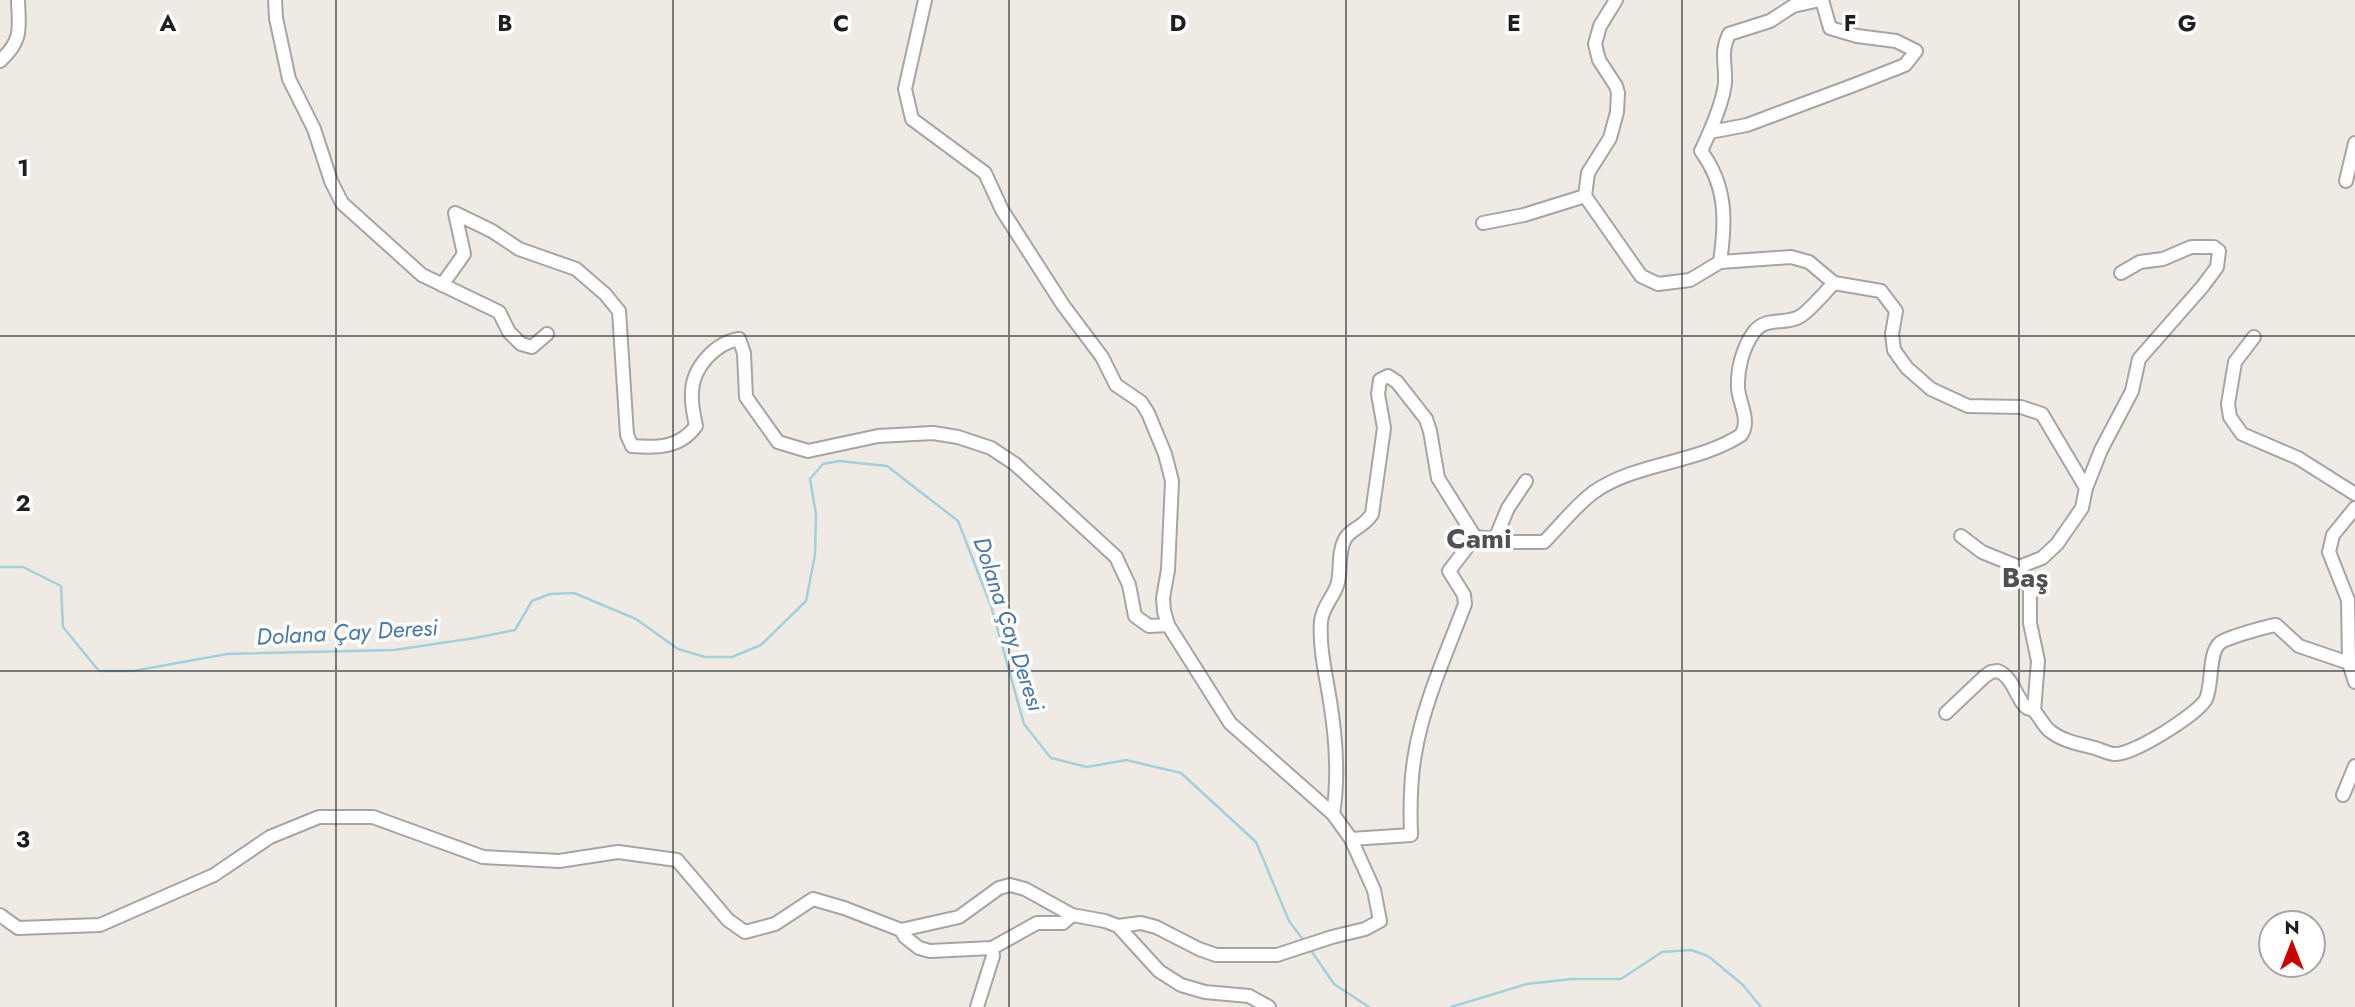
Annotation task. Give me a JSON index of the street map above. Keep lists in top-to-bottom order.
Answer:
{
  "districts": ["Cami", "Baş"],
  "water": ["Dolana Çay Deresi"],
  "north": "top",
  "grid": {
    "columns": [
      "A",
      "B",
      "C",
      "D",
      "E",
      "F",
      "G"
    ],
    "rows": ["1", "2", "3"]
  }
}
